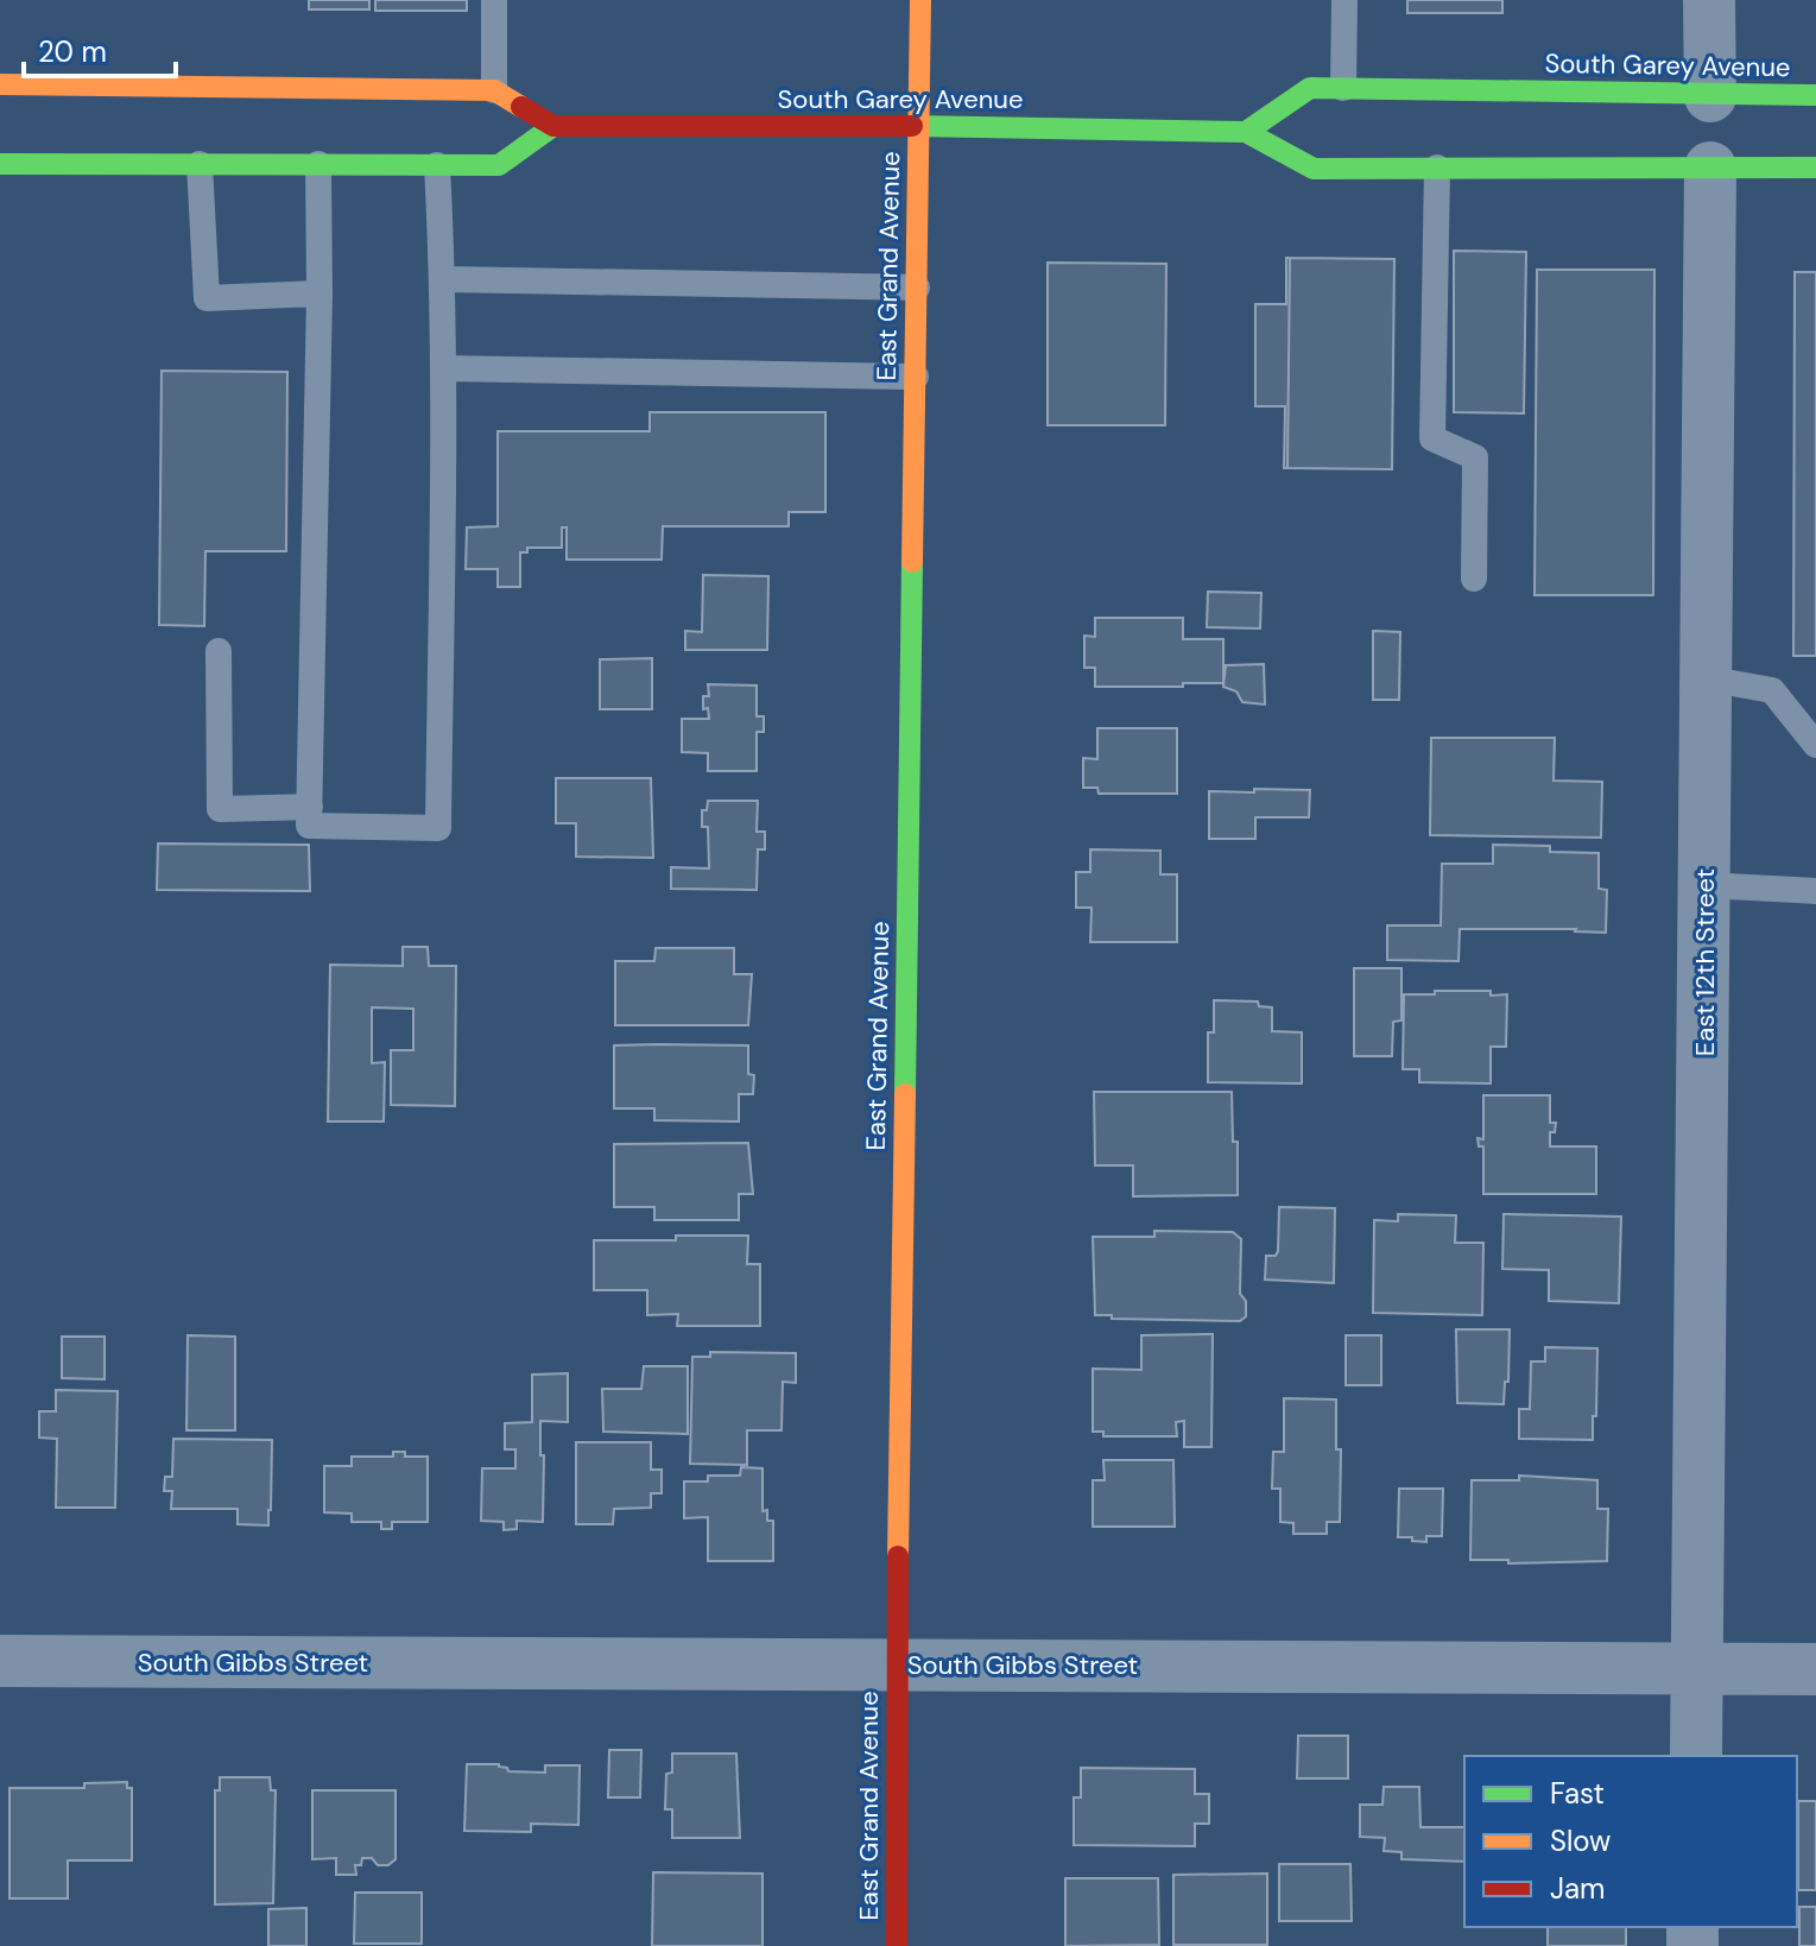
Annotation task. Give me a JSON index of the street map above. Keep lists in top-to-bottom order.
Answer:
{
  "streets": {
    "main road": ["South Garey Avenue", "East Grand Avenue"],
    "street": ["East 12th Street", "South Gibbs Street"]
  },
  "crossings": [
    ["South Garey Avenue", "East Grand Avenue"],
    ["South Garey Avenue", "East 12th Street"],
    ["East Grand Avenue", "South Gibbs Street"],
    ["East 12th Street", "South Gibbs Street"]
  ],
  "legend": ["Fast", "Slow", "Jam"],
  "scale_bar": "20 m"
}
